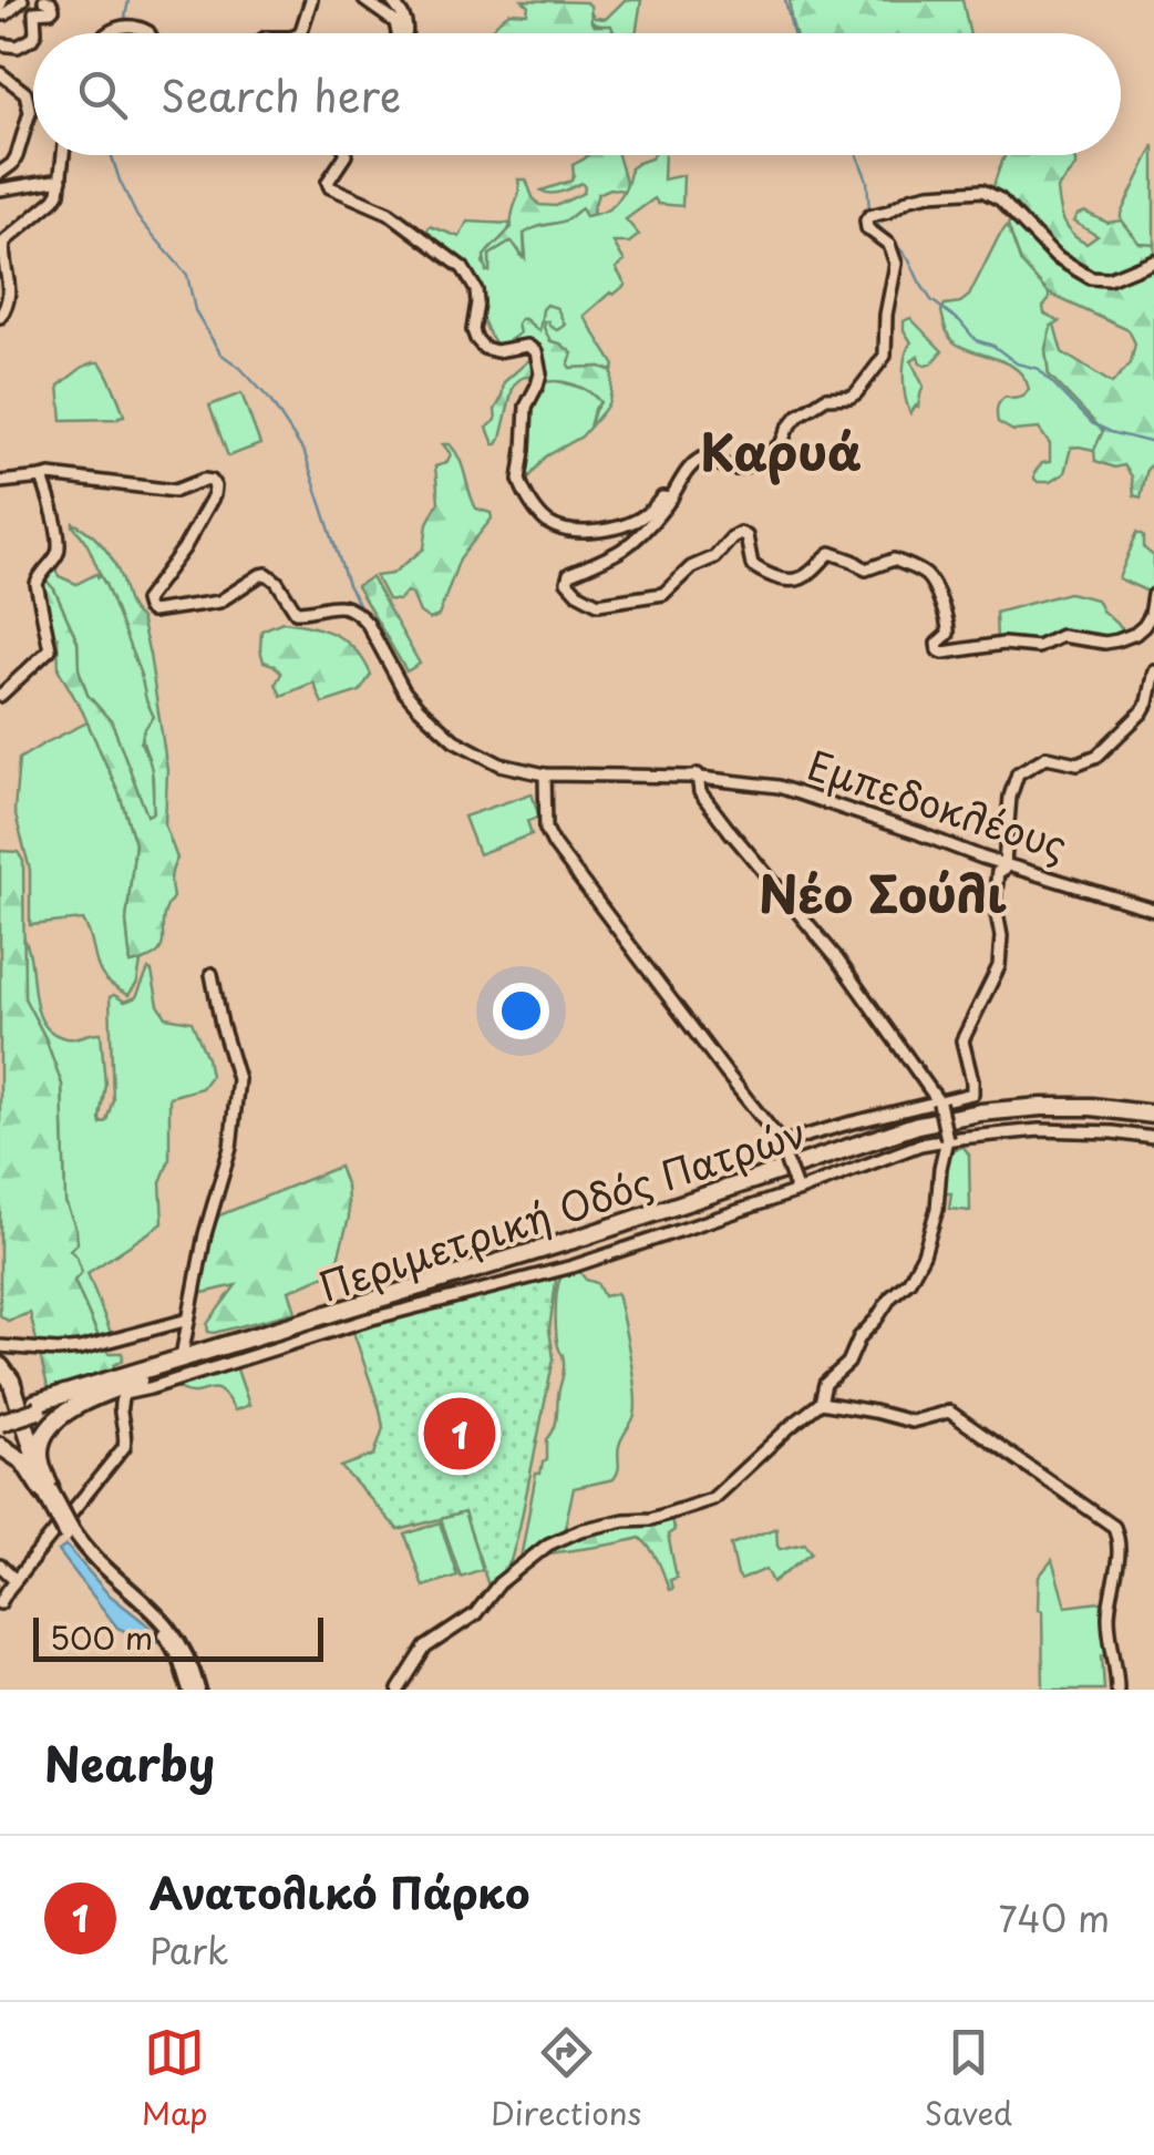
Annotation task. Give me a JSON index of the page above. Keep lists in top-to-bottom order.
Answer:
{
  "streets": {
    "highway": ["Περιμετρική Οδός Πατρών"],
    "street": ["Εμπεδοκλέους"]
  },
  "districts": ["Καρυά", "Νέο Σούλι"],
  "scale_bar": "500 m",
  "page": {
    "search": "Search here",
    "pins": "1",
    "scale": "500 m",
    "heading": "Nearby",
    "list": [
      {
        "mark": "1",
        "name": "Ανατολικό Πάρκο",
        "note": "Park",
        "value": "740 m"
      }
    ],
    "nav": ["Map", "Directions", "Saved"]
  }
}
